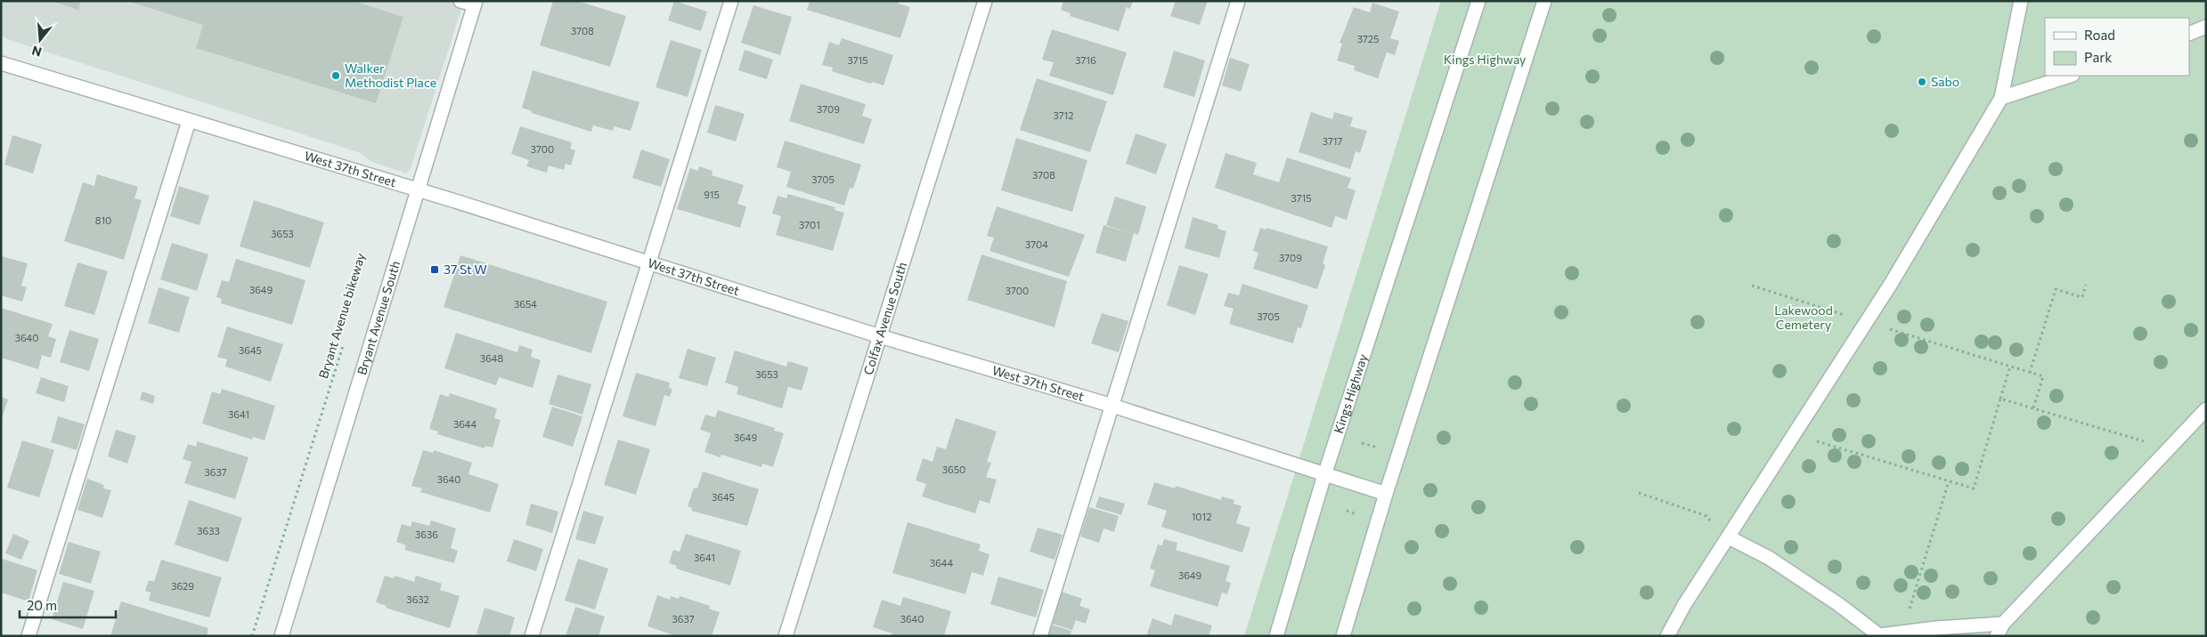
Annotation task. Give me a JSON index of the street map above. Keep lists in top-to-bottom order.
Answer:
{
  "streets": {
    "street": [
      "West 37th Street",
      "Bryant Avenue South",
      "Colfax Avenue South",
      "Kings Highway"
    ],
    "path": ["Bryant Avenue bikeway"]
  },
  "crossings": [
    ["West 37th Street", "Bryant Avenue South"],
    ["West 37th Street", "Colfax Avenue South"],
    ["West 37th Street", "Kings Highway"]
  ],
  "parks": ["Kings Highway", "Lakewood Cemetery"],
  "places": {
    "other": ["Walker Methodist Place", "Sabo"],
    "transit": ["37 St W"]
  },
  "house_numbers": [
    "3708",
    "3725",
    "3715",
    "3716",
    "3709",
    "3712",
    "3717",
    "3700",
    "3708",
    "3705",
    "915",
    "3715",
    "810",
    "3701",
    "3653",
    "3704",
    "3709",
    "3649",
    "3700",
    "3654",
    "3705",
    "3640",
    "3645",
    "3648",
    "3653",
    "3641",
    "3644",
    "3649",
    "3650",
    "3637",
    "3640",
    "3645",
    "1012",
    "3633",
    "3636",
    "3641",
    "3644",
    "3649",
    "3629",
    "3632",
    "3637",
    "3640"
  ],
  "legend": ["Road", "Park"],
  "scale_bar": "20 m",
  "north": "bottom"
}
